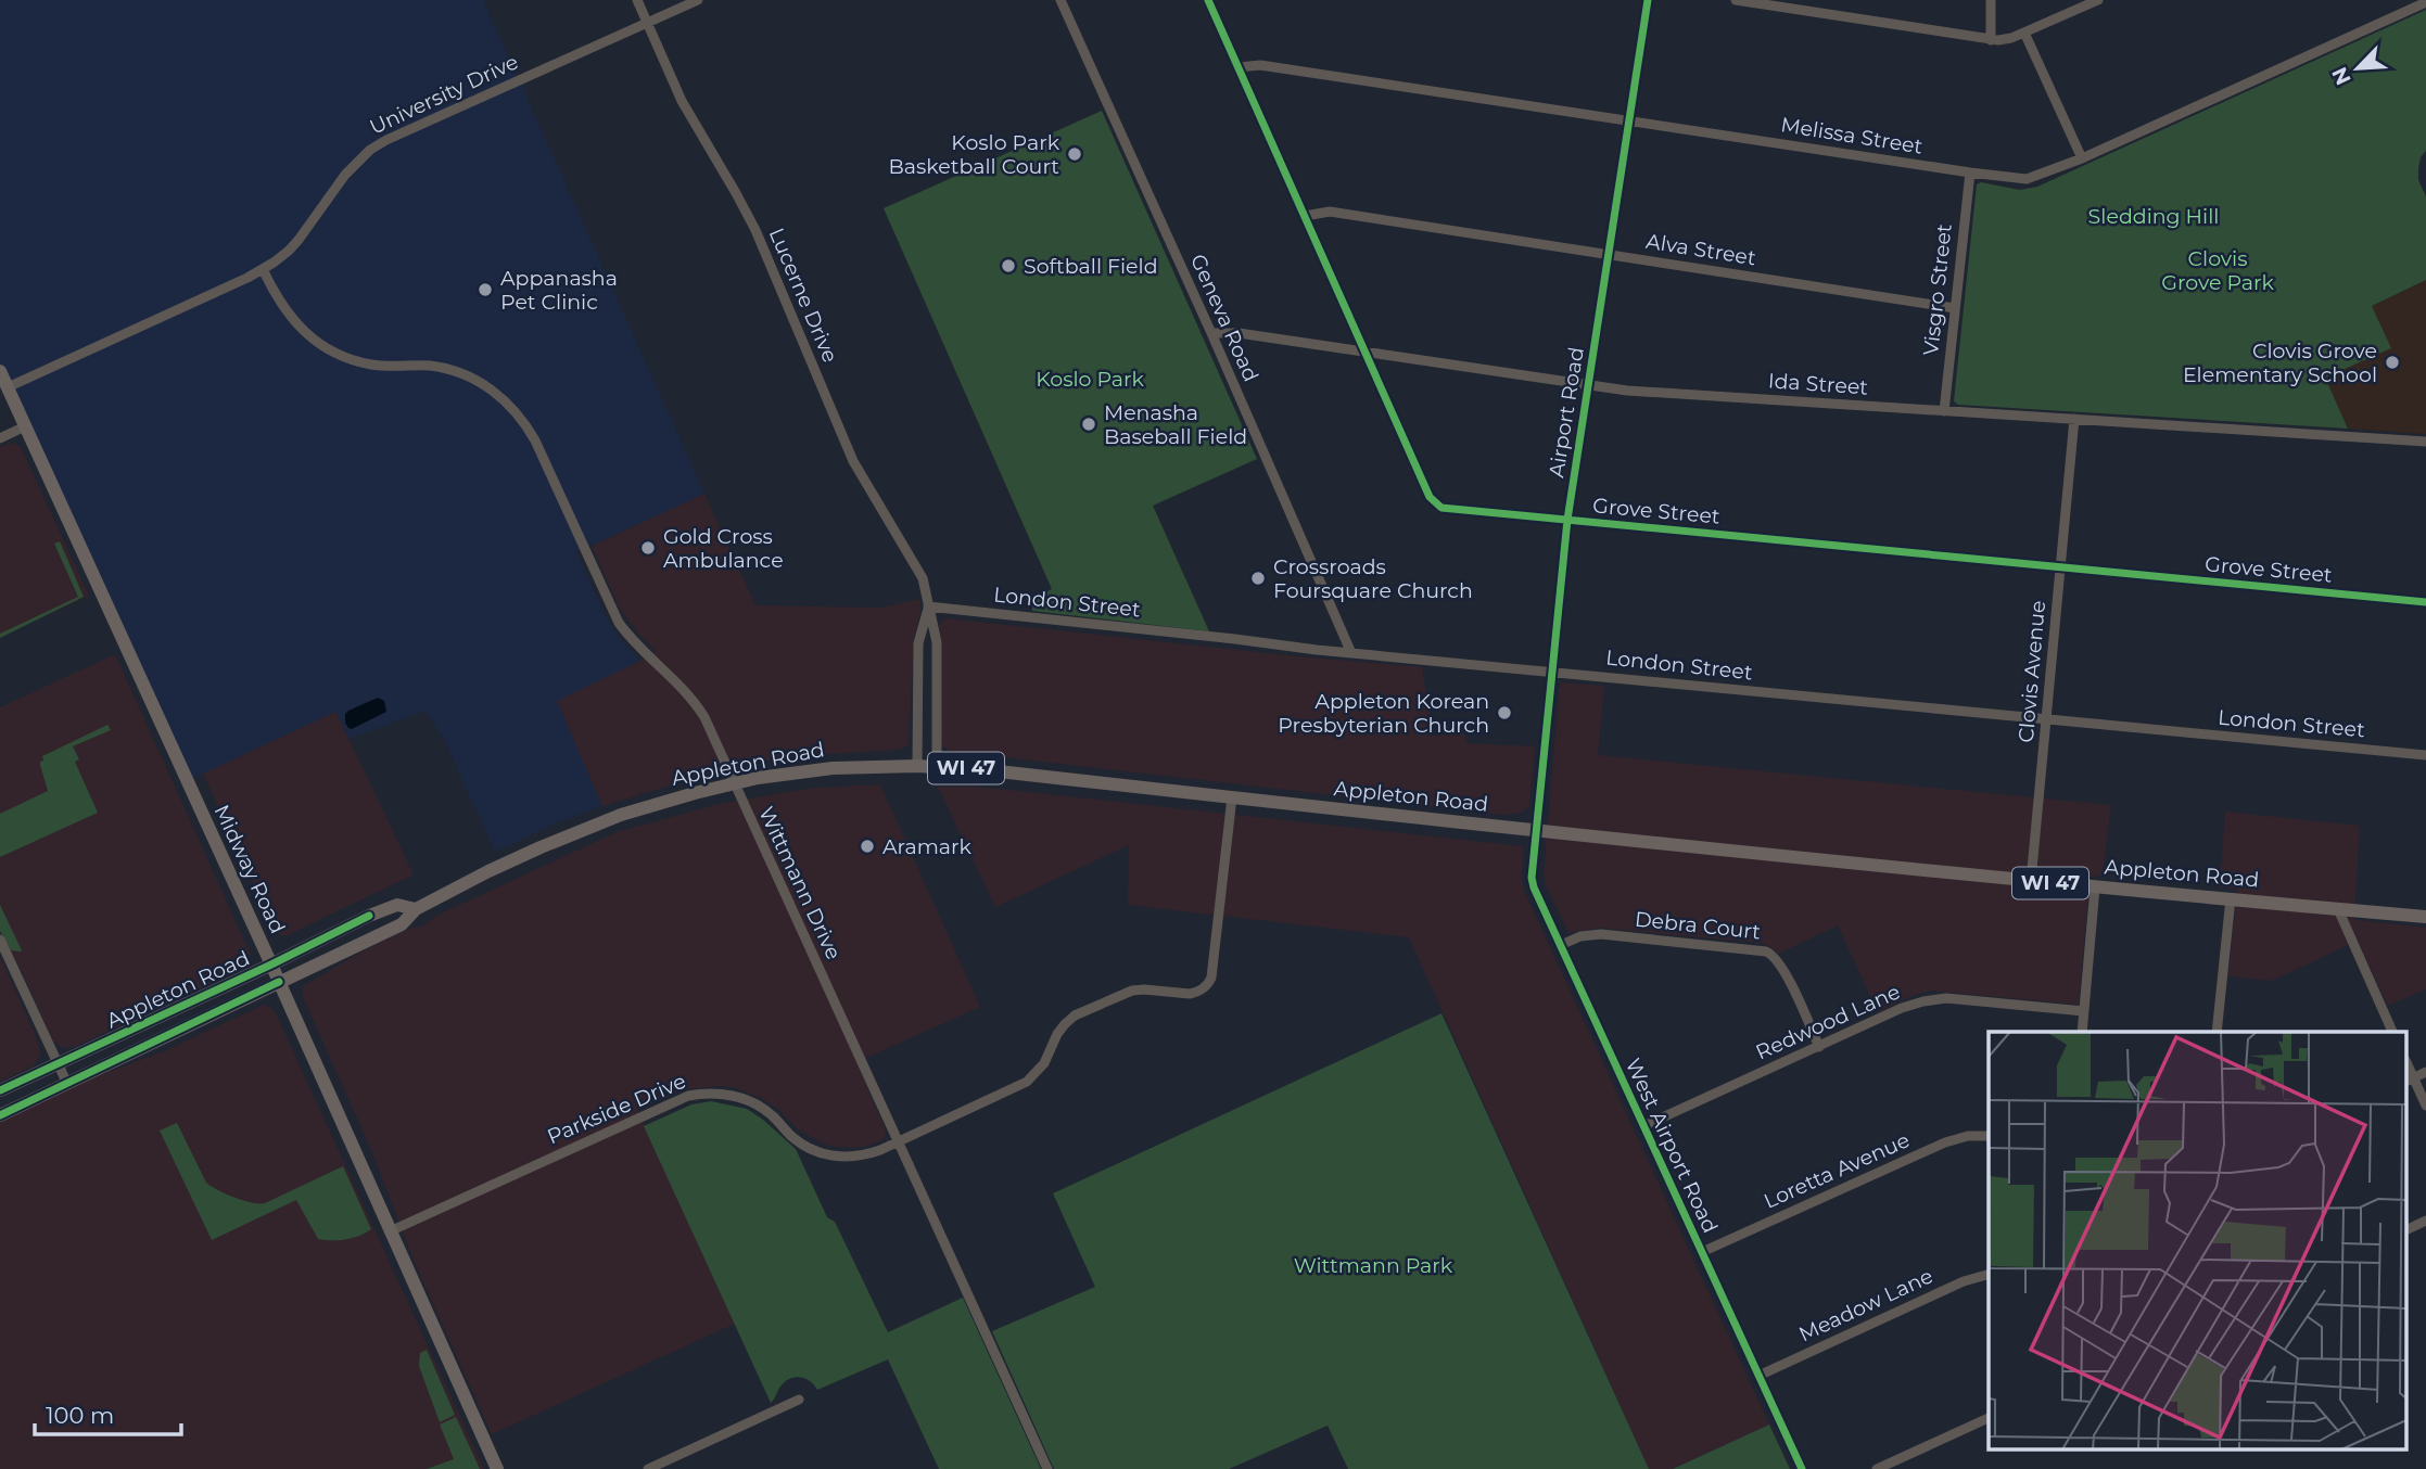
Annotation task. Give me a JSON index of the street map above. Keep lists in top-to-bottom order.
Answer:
{
  "streets": {
    "main road": ["Appleton Road", "WI 47", "Midway Road"],
    "street": [
      "University Drive",
      "Melissa Street",
      "Alva Street",
      "Visgro Street",
      "Lucerne Drive",
      "Geneva Road",
      "Ida Street",
      "Airport Road",
      "Grove Street",
      "London Street",
      "Clovis Avenue",
      "Wittmann Drive",
      "Debra Court",
      "Redwood Lane",
      "Parkside Drive",
      "West Airport Road",
      "Loretta Avenue",
      "Meadow Lane"
    ]
  },
  "crossings": [
    ["University Drive", "Lucerne Drive"],
    ["University Drive", "Midway Road"],
    ["University Drive", "Wittmann Drive"],
    ["Melissa Street", "Visgro Street"],
    ["Melissa Street", "Airport Road"],
    ["Melissa Street", "Grove Street"],
    ["Alva Street", "Visgro Street"],
    ["Alva Street", "Airport Road"],
    ["Alva Street", "Grove Street"],
    ["Visgro Street", "Ida Street"],
    ["Lucerne Drive", "London Street"],
    ["Lucerne Drive", "Appleton Road"],
    ["Geneva Road", "Ida Street"],
    ["Geneva Road", "London Street"],
    ["Ida Street", "Airport Road"],
    ["Ida Street", "Grove Street"],
    ["Ida Street", "Clovis Avenue"],
    ["Airport Road", "Grove Street"],
    ["Airport Road", "London Street"],
    ["Airport Road", "Appleton Road"],
    ["Airport Road", "West Airport Road"],
    ["Grove Street", "Clovis Avenue"],
    ["London Street", "Clovis Avenue"],
    ["Clovis Avenue", "Appleton Road"],
    ["Appleton Road", "Midway Road"],
    ["Appleton Road", "Wittmann Drive"],
    ["Appleton Road", "Parkside Drive"],
    ["Appleton Road", "West Airport Road"],
    ["Midway Road", "Parkside Drive"],
    ["Wittmann Drive", "Parkside Drive"],
    ["Debra Court", "Redwood Lane"],
    ["Debra Court", "West Airport Road"],
    ["Redwood Lane", "West Airport Road"],
    ["West Airport Road", "Loretta Avenue"],
    ["West Airport Road", "Meadow Lane"]
  ],
  "parks": [
    "Sledding Hill",
    "Clovis Grove Park",
    "Koslo Park",
    "Wittmann Park"
  ],
  "places": [
    "Koslo Park Basketball Court",
    "Softball Field",
    "Appanasha Pet Clinic",
    "Clovis Grove Elementary School",
    "Menasha Baseball Field",
    "Gold Cross Ambulance",
    "Crossroads Foursquare Church",
    "Appleton Korean Presbyterian Church",
    "Aramark"
  ],
  "scale_bar": "100 m",
  "north": "bottom left"
}
